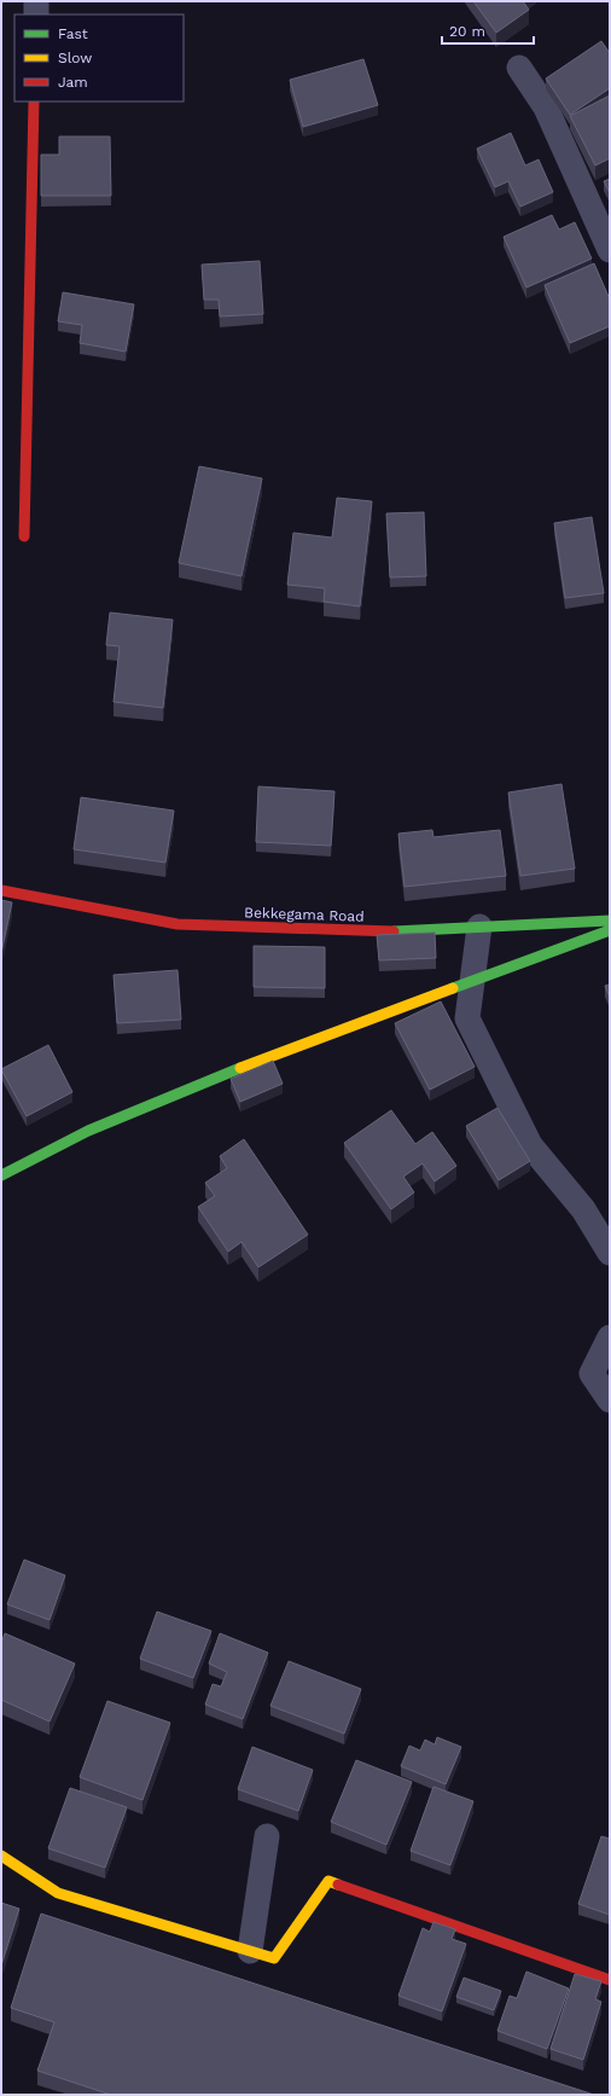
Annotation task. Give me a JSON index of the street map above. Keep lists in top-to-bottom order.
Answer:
{
  "streets": {
    "street": ["Bekkegama Road"]
  },
  "legend": ["Fast", "Slow", "Jam"],
  "scale_bar": "20 m"
}
